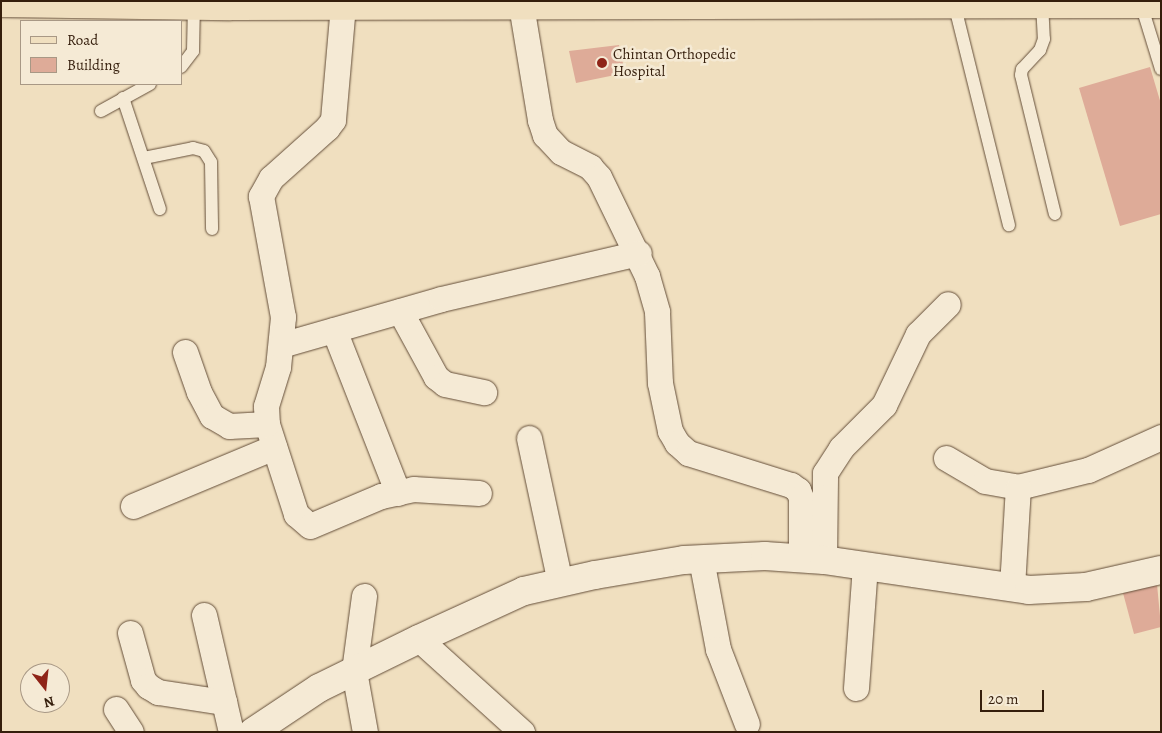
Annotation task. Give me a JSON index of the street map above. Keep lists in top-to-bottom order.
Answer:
{
  "places": ["Chintan Orthopedic Hospital"],
  "legend": ["Road", "Building"],
  "scale_bar": "20 m",
  "north": "bottom"
}
